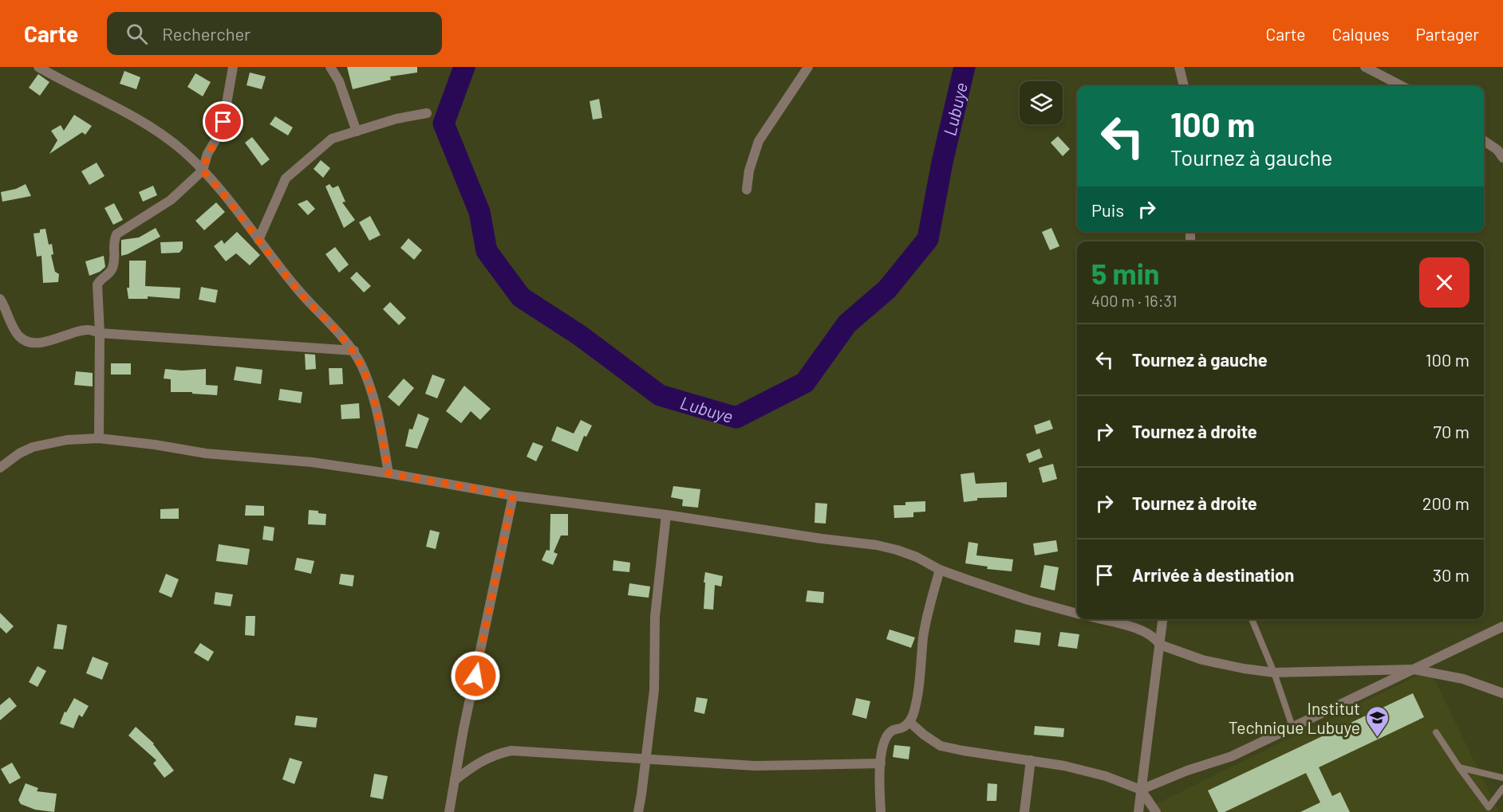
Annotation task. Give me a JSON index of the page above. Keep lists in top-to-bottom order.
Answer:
{
  "water": ["Lubuye"],
  "places": {
    "school or university": ["Institut Technique Lubuye"]
  },
  "page": {
    "header": "Carte",
    "search": "Rechercher",
    "nav": ["Carte", "Calques", "Partager"],
    "turn": ["100 m", "Tournez à gauche"],
    "then": "Puis",
    "heading": ["5 min", "400 m · 16:31"],
    "list": [
      {
        "name": "Tournez à gauche",
        "value": "100 m"
      },
      {
        "name": "Tournez à droite",
        "value": "70 m"
      },
      {
        "name": "Tournez à droite",
        "value": "200 m"
      },
      {
        "name": "Arrivée à destination",
        "value": "30 m"
      }
    ]
  }
}
